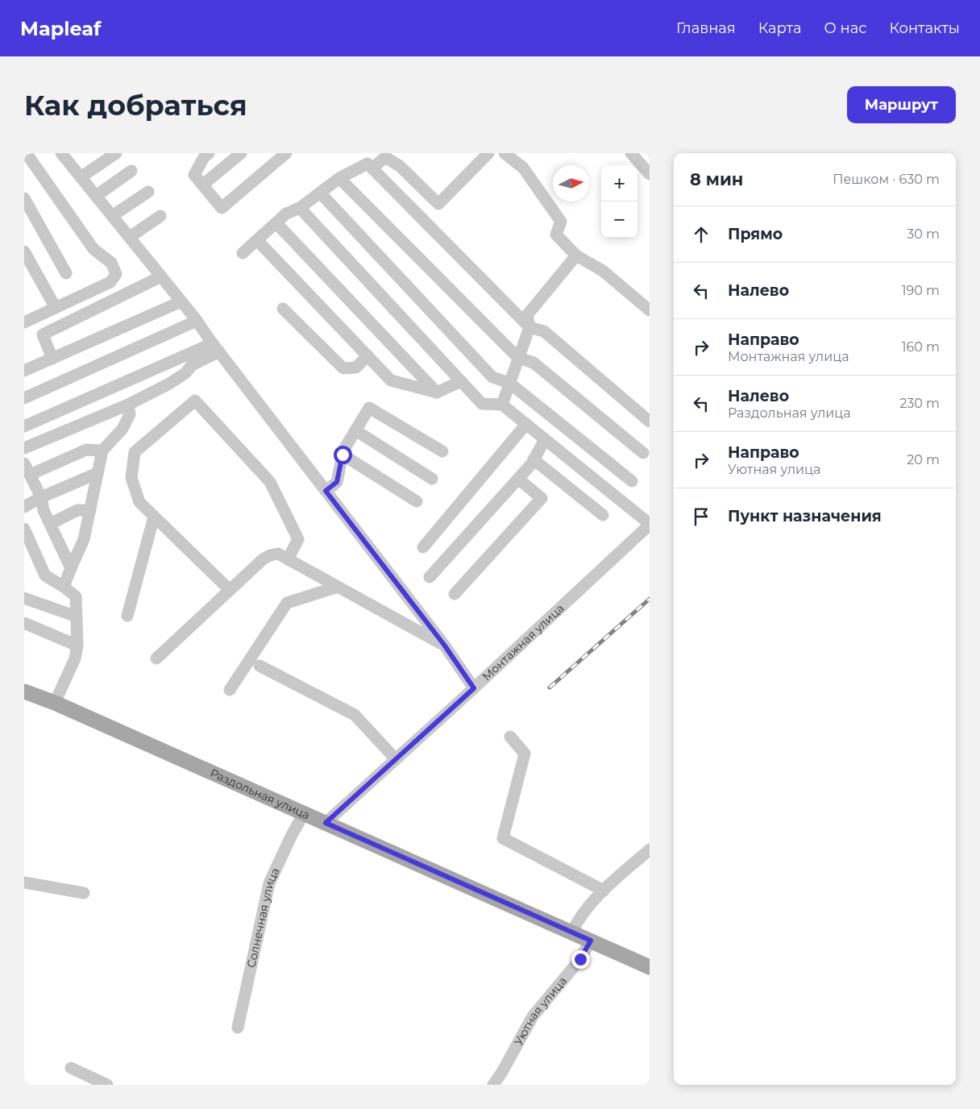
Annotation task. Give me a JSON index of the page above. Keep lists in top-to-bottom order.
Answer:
{
  "streets": {
    "main road": ["Раздольная улица"],
    "street": ["Монтажная улица", "Солнечная улица", "Уютная улица"]
  },
  "crossings": [
    ["Монтажная улица", "Раздольная улица"],
    ["Раздольная улица", "Солнечная улица"],
    ["Раздольная улица", "Уютная улица"]
  ],
  "north": "right",
  "page": {
    "header": "Mapleaf",
    "nav": [
      "Главная",
      "Карта",
      "О нас",
      "Контакты"
    ],
    "buttons": "Маршрут",
    "title": "Как добраться",
    "heading": ["8 мин", "Пешком · 630 m"],
    "map_buttons": ["+", "−"],
    "list": [
      ["Прямо", "30 m"],
      ["Налево", "190 m"],
      ["Направо", "Монтажная улица", "160 m"],
      ["Налево", "Раздольная улица", "230 m"],
      ["Направо", "Уютная улица", "20 m"],
      "Пункт назначения"
    ]
  }
}
